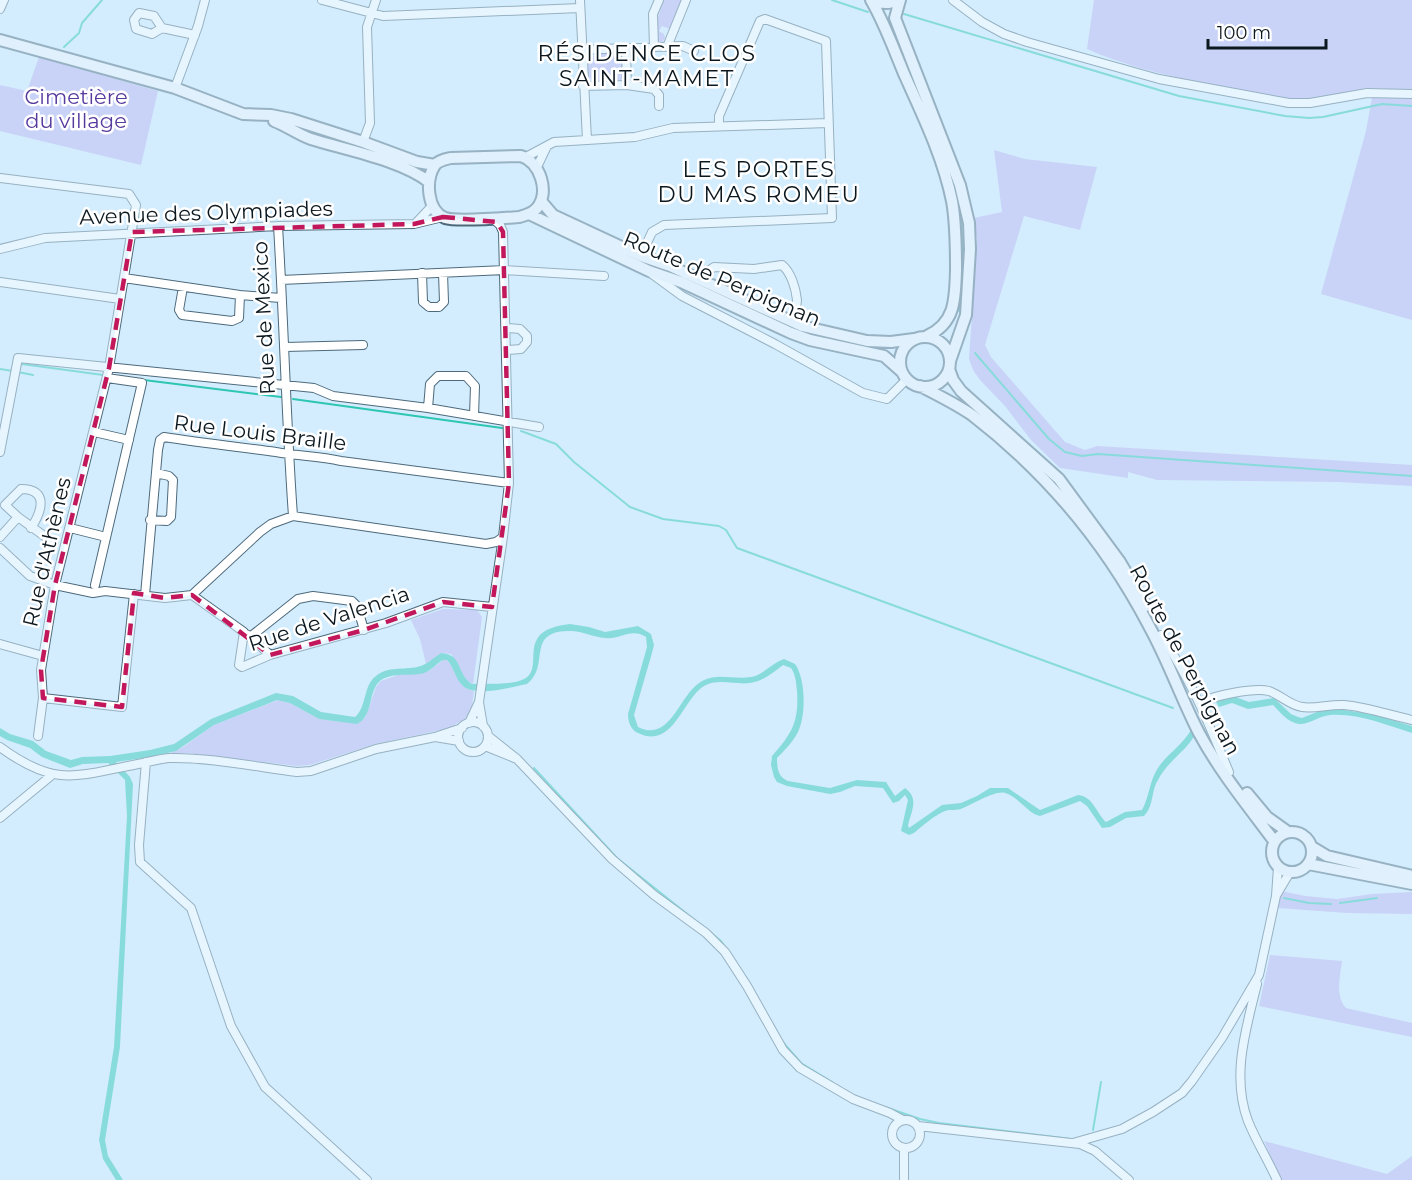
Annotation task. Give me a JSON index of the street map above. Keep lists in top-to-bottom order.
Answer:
{
  "streets": {
    "main road": ["Route de Perpignan"],
    "street": [
      "Avenue des Olympiades",
      "Rue de Mexico",
      "Rue Louis Braille",
      "Rue d'Athènes",
      "Rue de Valencia"
    ]
  },
  "crossings": [
    ["Avenue des Olympiades", "Rue de Mexico"],
    ["Avenue des Olympiades", "Rue d'Athènes"],
    ["Rue de Mexico", "Rue Louis Braille"]
  ],
  "districts": ["RÉSIDENCE CLOS SAINT-MAMET", "LES PORTES DU MAS ROMEU"],
  "parks": ["Cimetière du village"],
  "scale_bar": "100 m"
}
